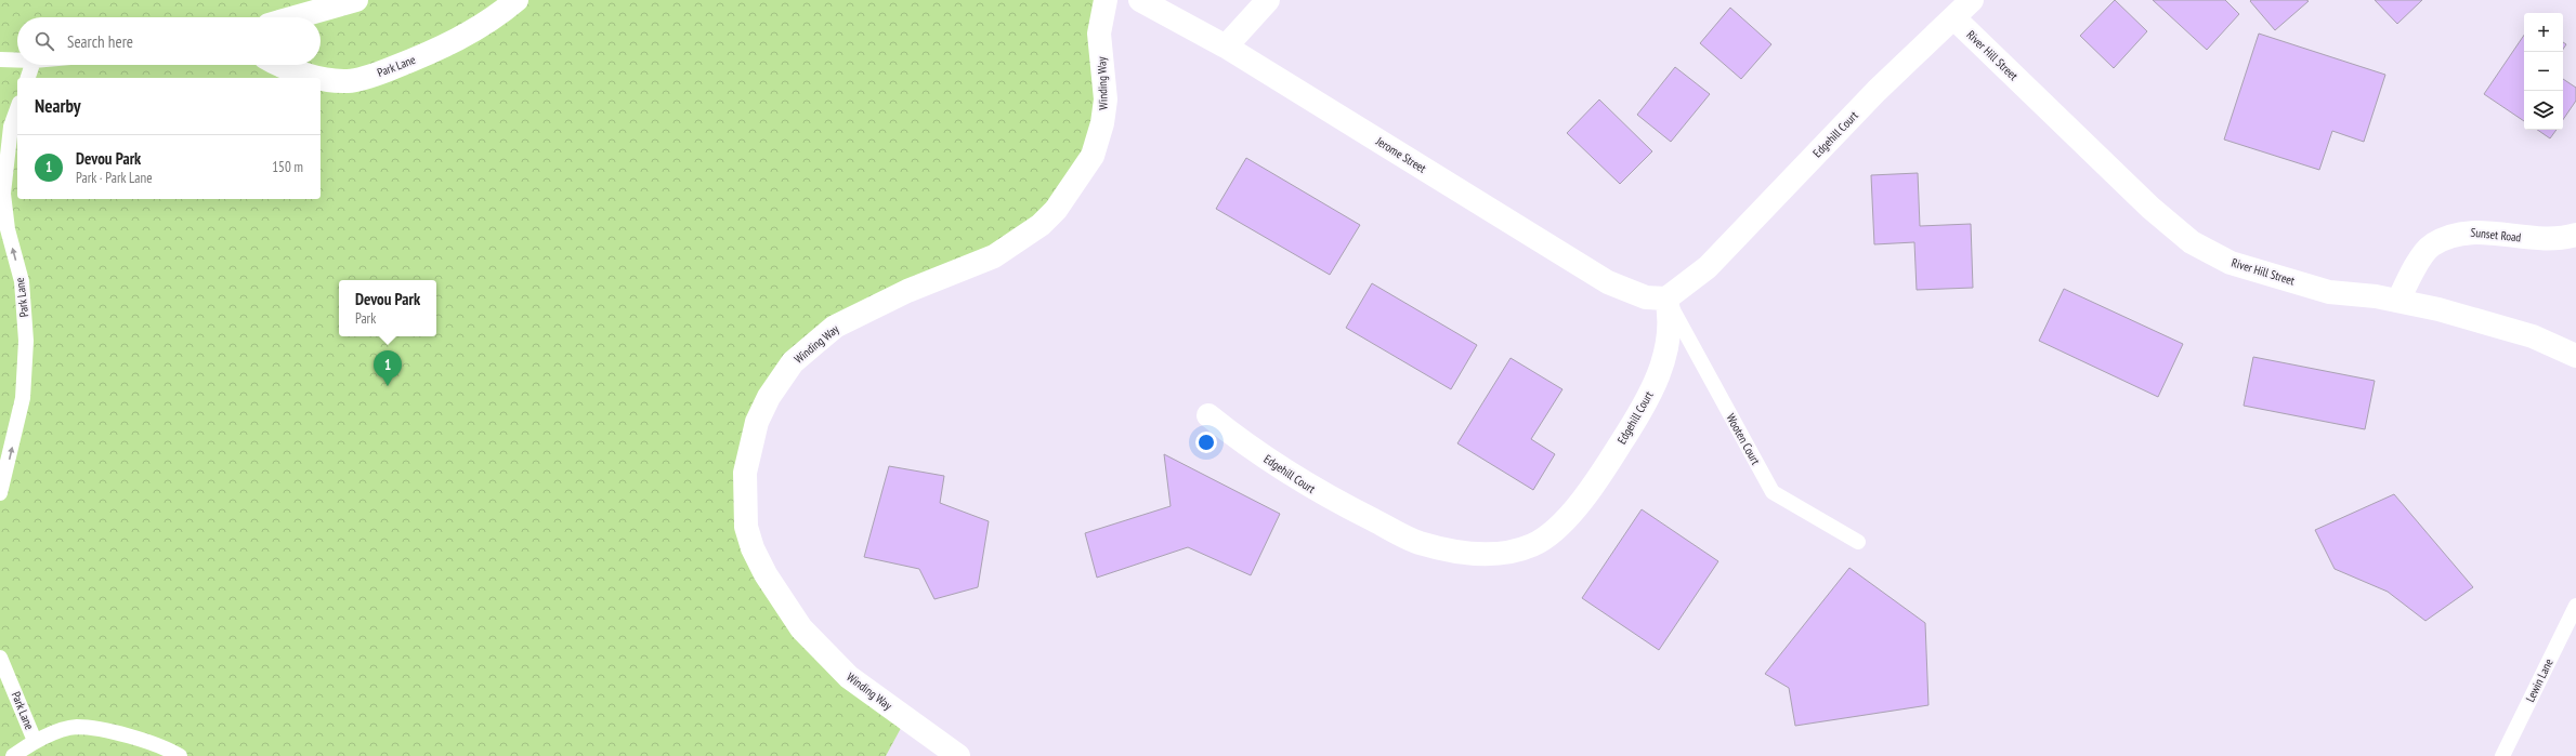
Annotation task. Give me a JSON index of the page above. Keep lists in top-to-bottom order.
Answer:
{
  "streets": {
    "street": [
      "River Hill Street",
      "Park Lane",
      "Winding Way",
      "Edgehill Court",
      "Jerome Street",
      "Sunset Road"
    ],
    "lane": ["Wooten Court", "Lewin Lane"]
  },
  "crossings": [
    ["River Hill Street", "Edgehill Court"],
    ["River Hill Street", "Sunset Road"],
    ["Edgehill Court", "Jerome Street"],
    ["Edgehill Court", "Wooten Court"],
    ["Jerome Street", "Wooten Court"]
  ],
  "one_way": ["Park Lane"],
  "page": {
    "map_buttons": ["+", "−"],
    "search": "Search here",
    "heading": "Nearby",
    "list": [
      {
        "mark": "1",
        "name": "Devou Park",
        "note": "Park · Park Lane",
        "value": "150 m"
      }
    ],
    "popup": ["Devou Park", "Park"],
    "pins": "1"
  }
}
